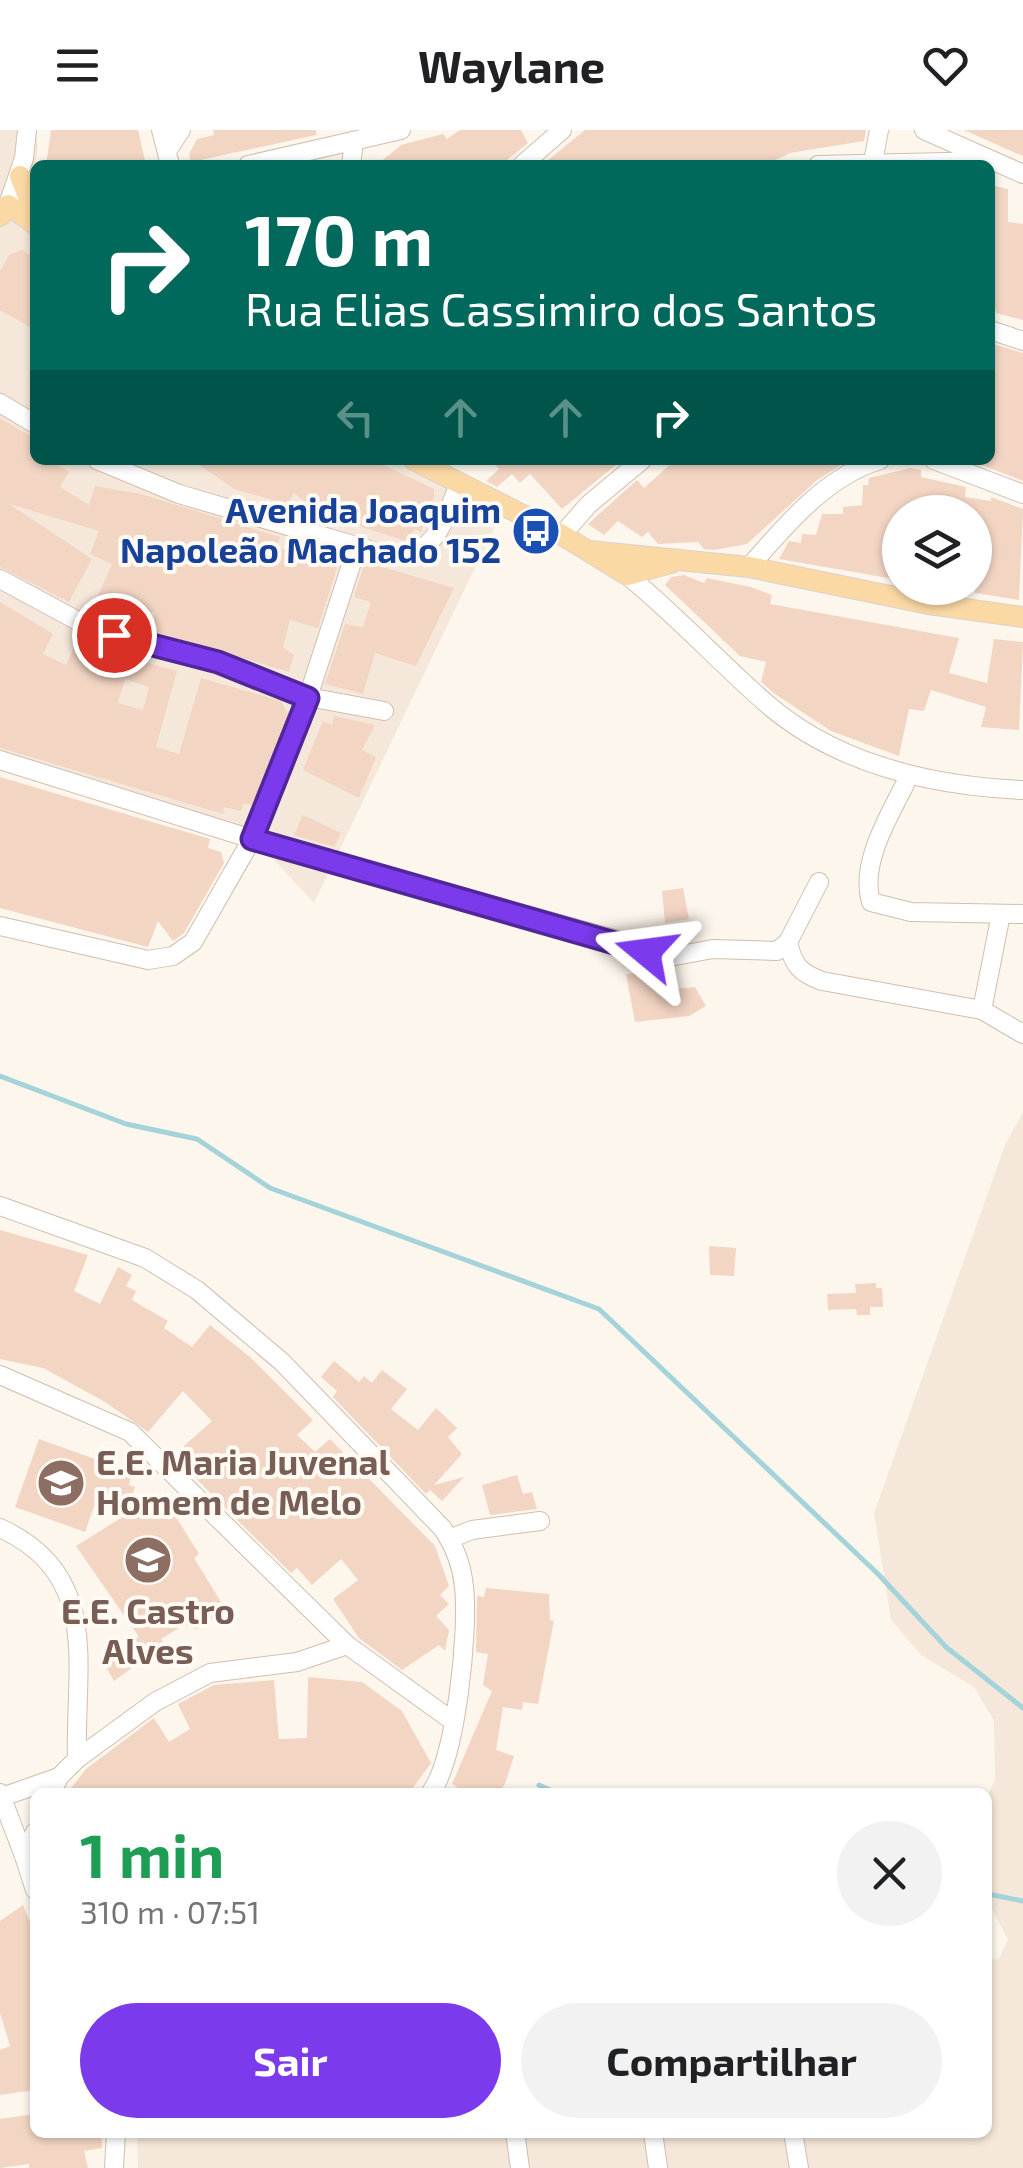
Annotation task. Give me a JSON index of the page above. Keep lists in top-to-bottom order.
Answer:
{
  "places": {
    "bus stop": ["Avenida Joaquim Napoleão Machado 152"],
    "school or university": ["E.E. Maria Juvenal Homem de Melo", "E.E. Castro Alves"]
  },
  "page": {
    "header": "Waylane",
    "turn": ["170 m", "Rua Elias Cassimiro dos Santos"],
    "heading": ["1 min", "310 m · 07:51"],
    "buttons": ["Sair", "Compartilhar"]
  }
}
